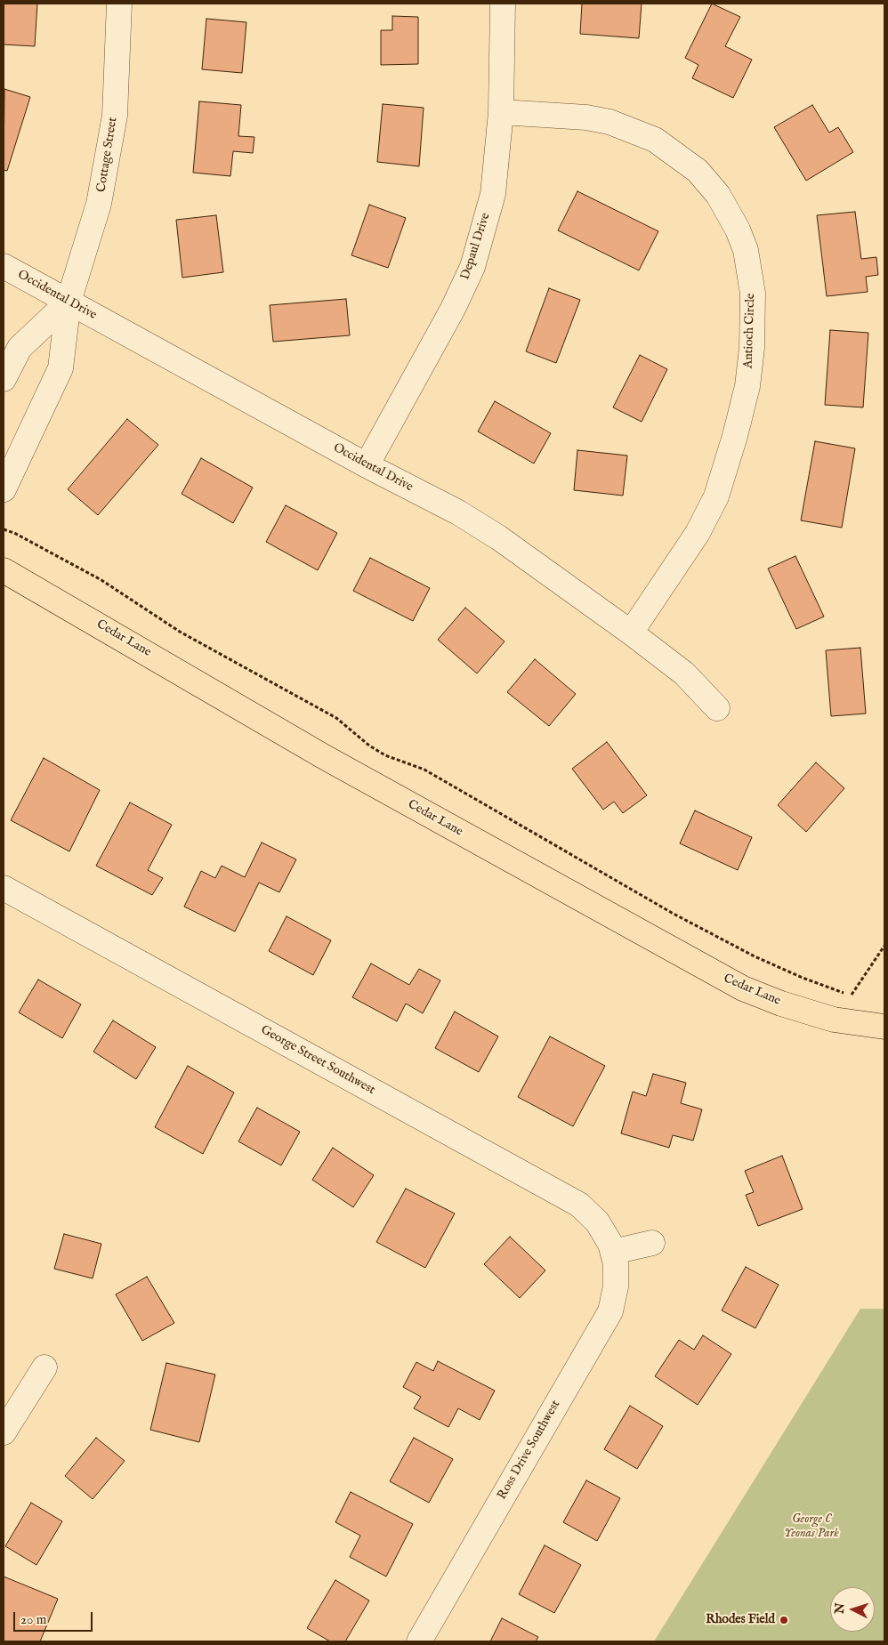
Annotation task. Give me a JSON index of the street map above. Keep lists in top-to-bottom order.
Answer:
{
  "streets": {
    "main road": ["Cedar Lane"],
    "street": [
      "Cottage Street",
      "Depaul Drive",
      "Occidental Drive",
      "Antioch Circle",
      "George Street Southwest",
      "Ross Drive Southwest"
    ]
  },
  "crossings": [
    ["Cottage Street", "Occidental Drive"],
    ["Depaul Drive", "Occidental Drive"],
    ["Depaul Drive", "Antioch Circle"],
    ["Occidental Drive", "Antioch Circle"],
    ["George Street Southwest", "Ross Drive Southwest"]
  ],
  "parks": ["George C Yeonas Park"],
  "places": ["Rhodes Field"],
  "scale_bar": "20 m",
  "north": "left"
}
